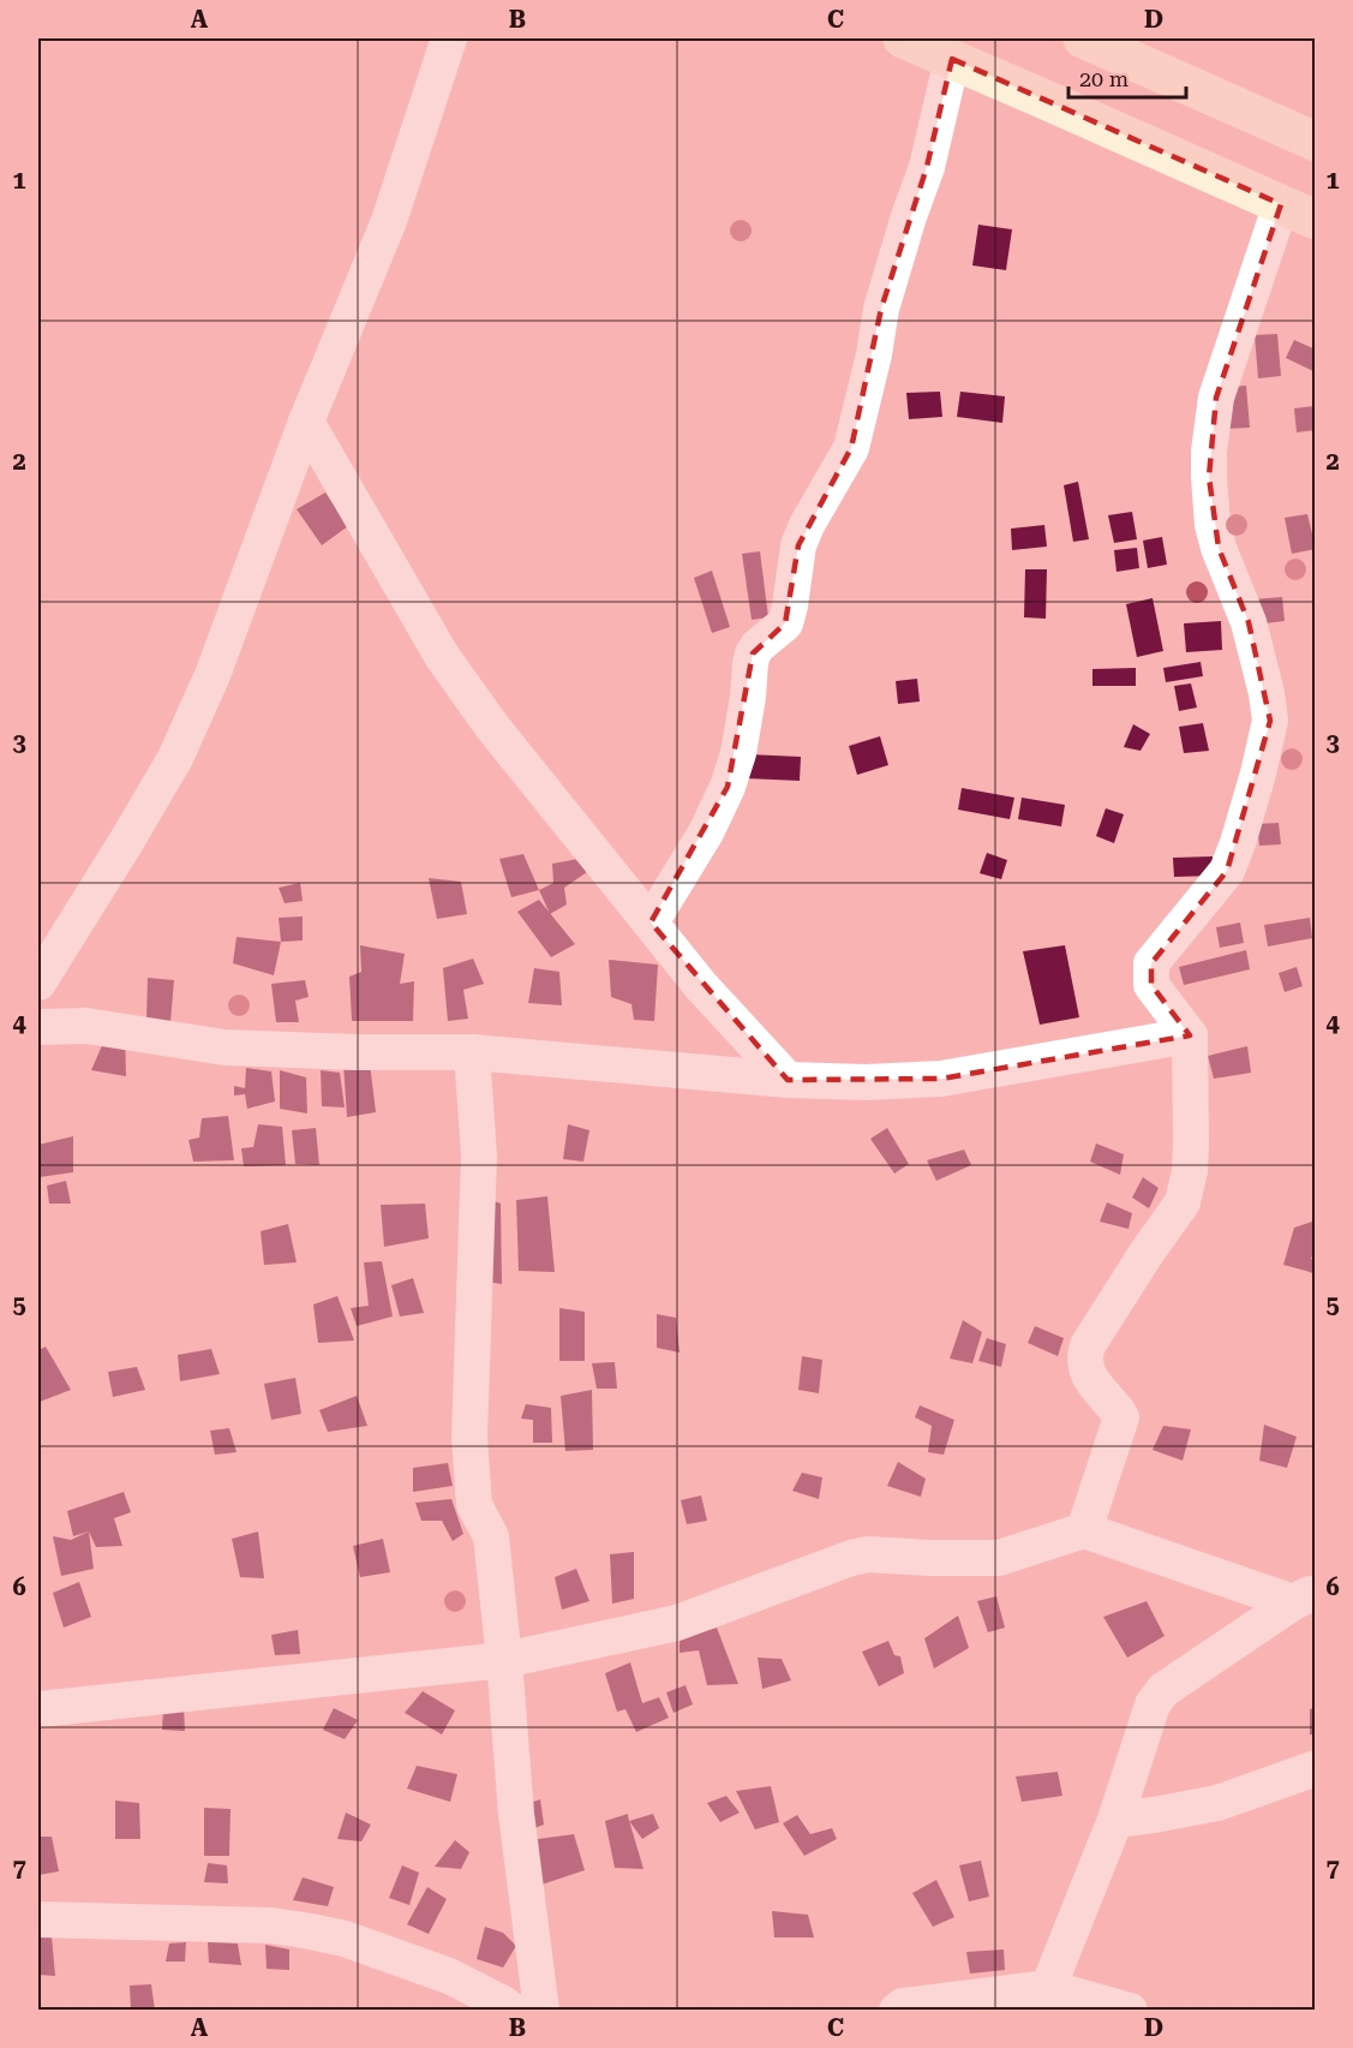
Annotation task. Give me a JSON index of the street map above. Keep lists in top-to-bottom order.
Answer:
{
  "scale_bar": "20 m",
  "grid": {
    "columns": [
      "A",
      "B",
      "C",
      "D"
    ],
    "rows": [
      "1",
      "2",
      "3",
      "4",
      "5",
      "6",
      "7"
    ]
  }
}
